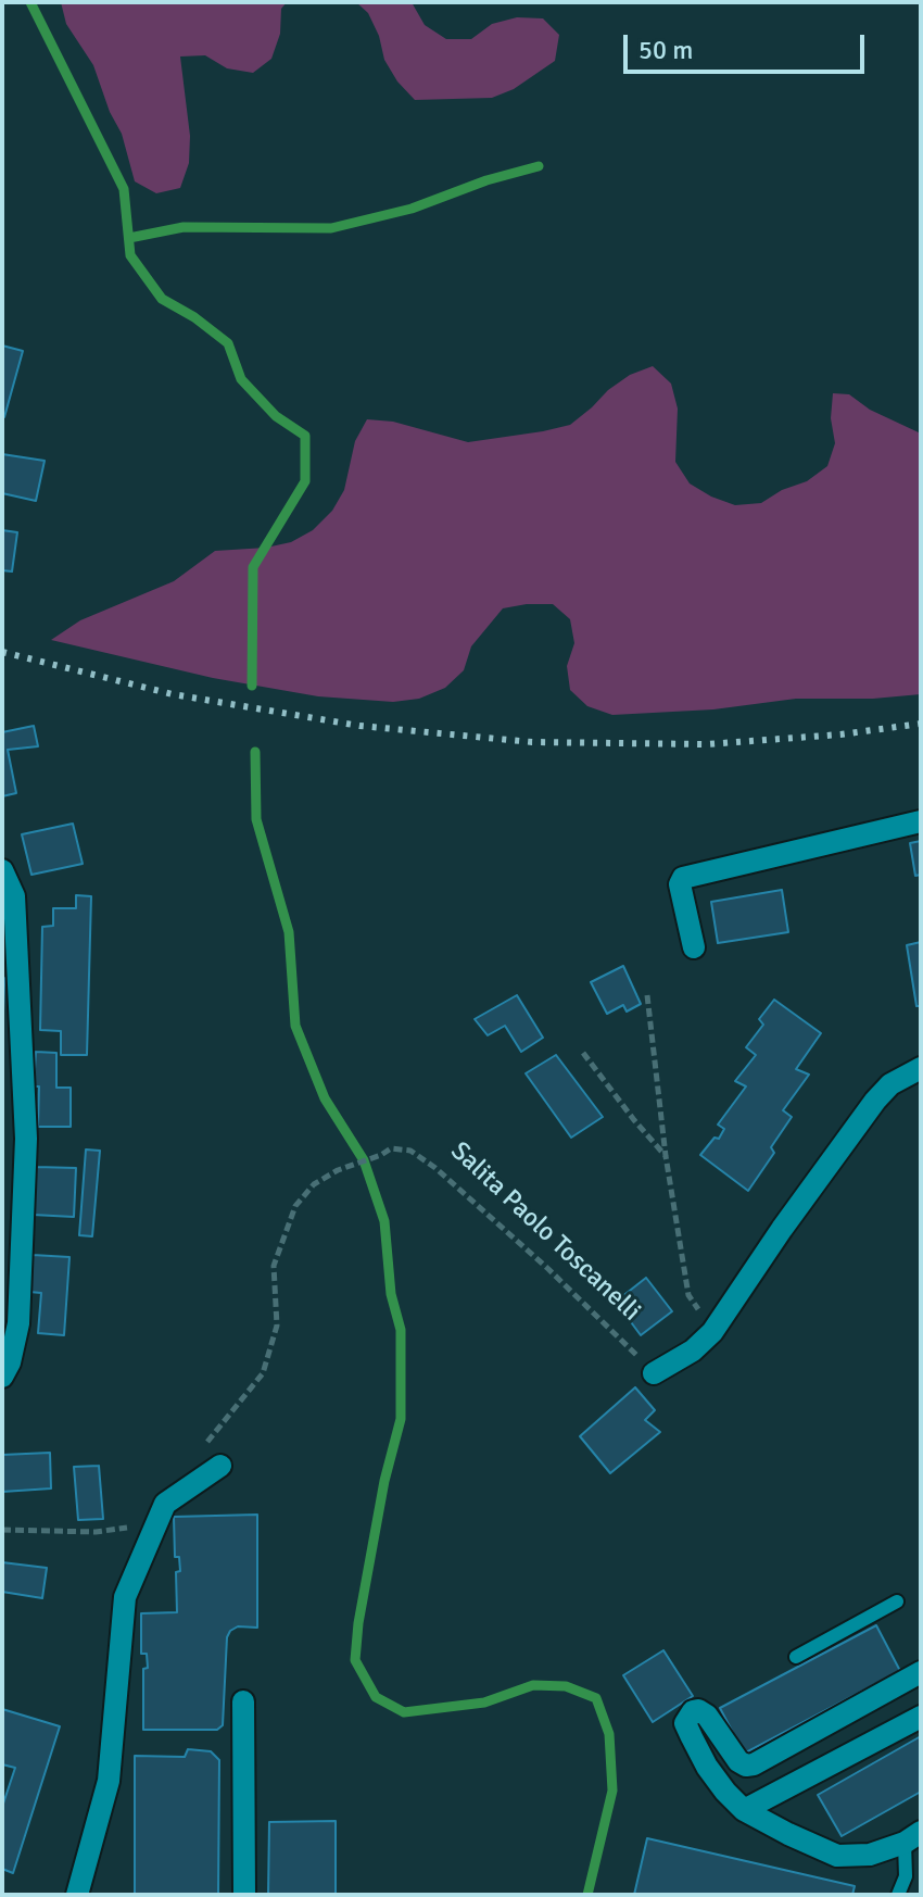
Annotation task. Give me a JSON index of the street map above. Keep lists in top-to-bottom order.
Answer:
{
  "streets": {
    "path": ["Salita Paolo Toscanelli"]
  },
  "scale_bar": "50 m"
}
